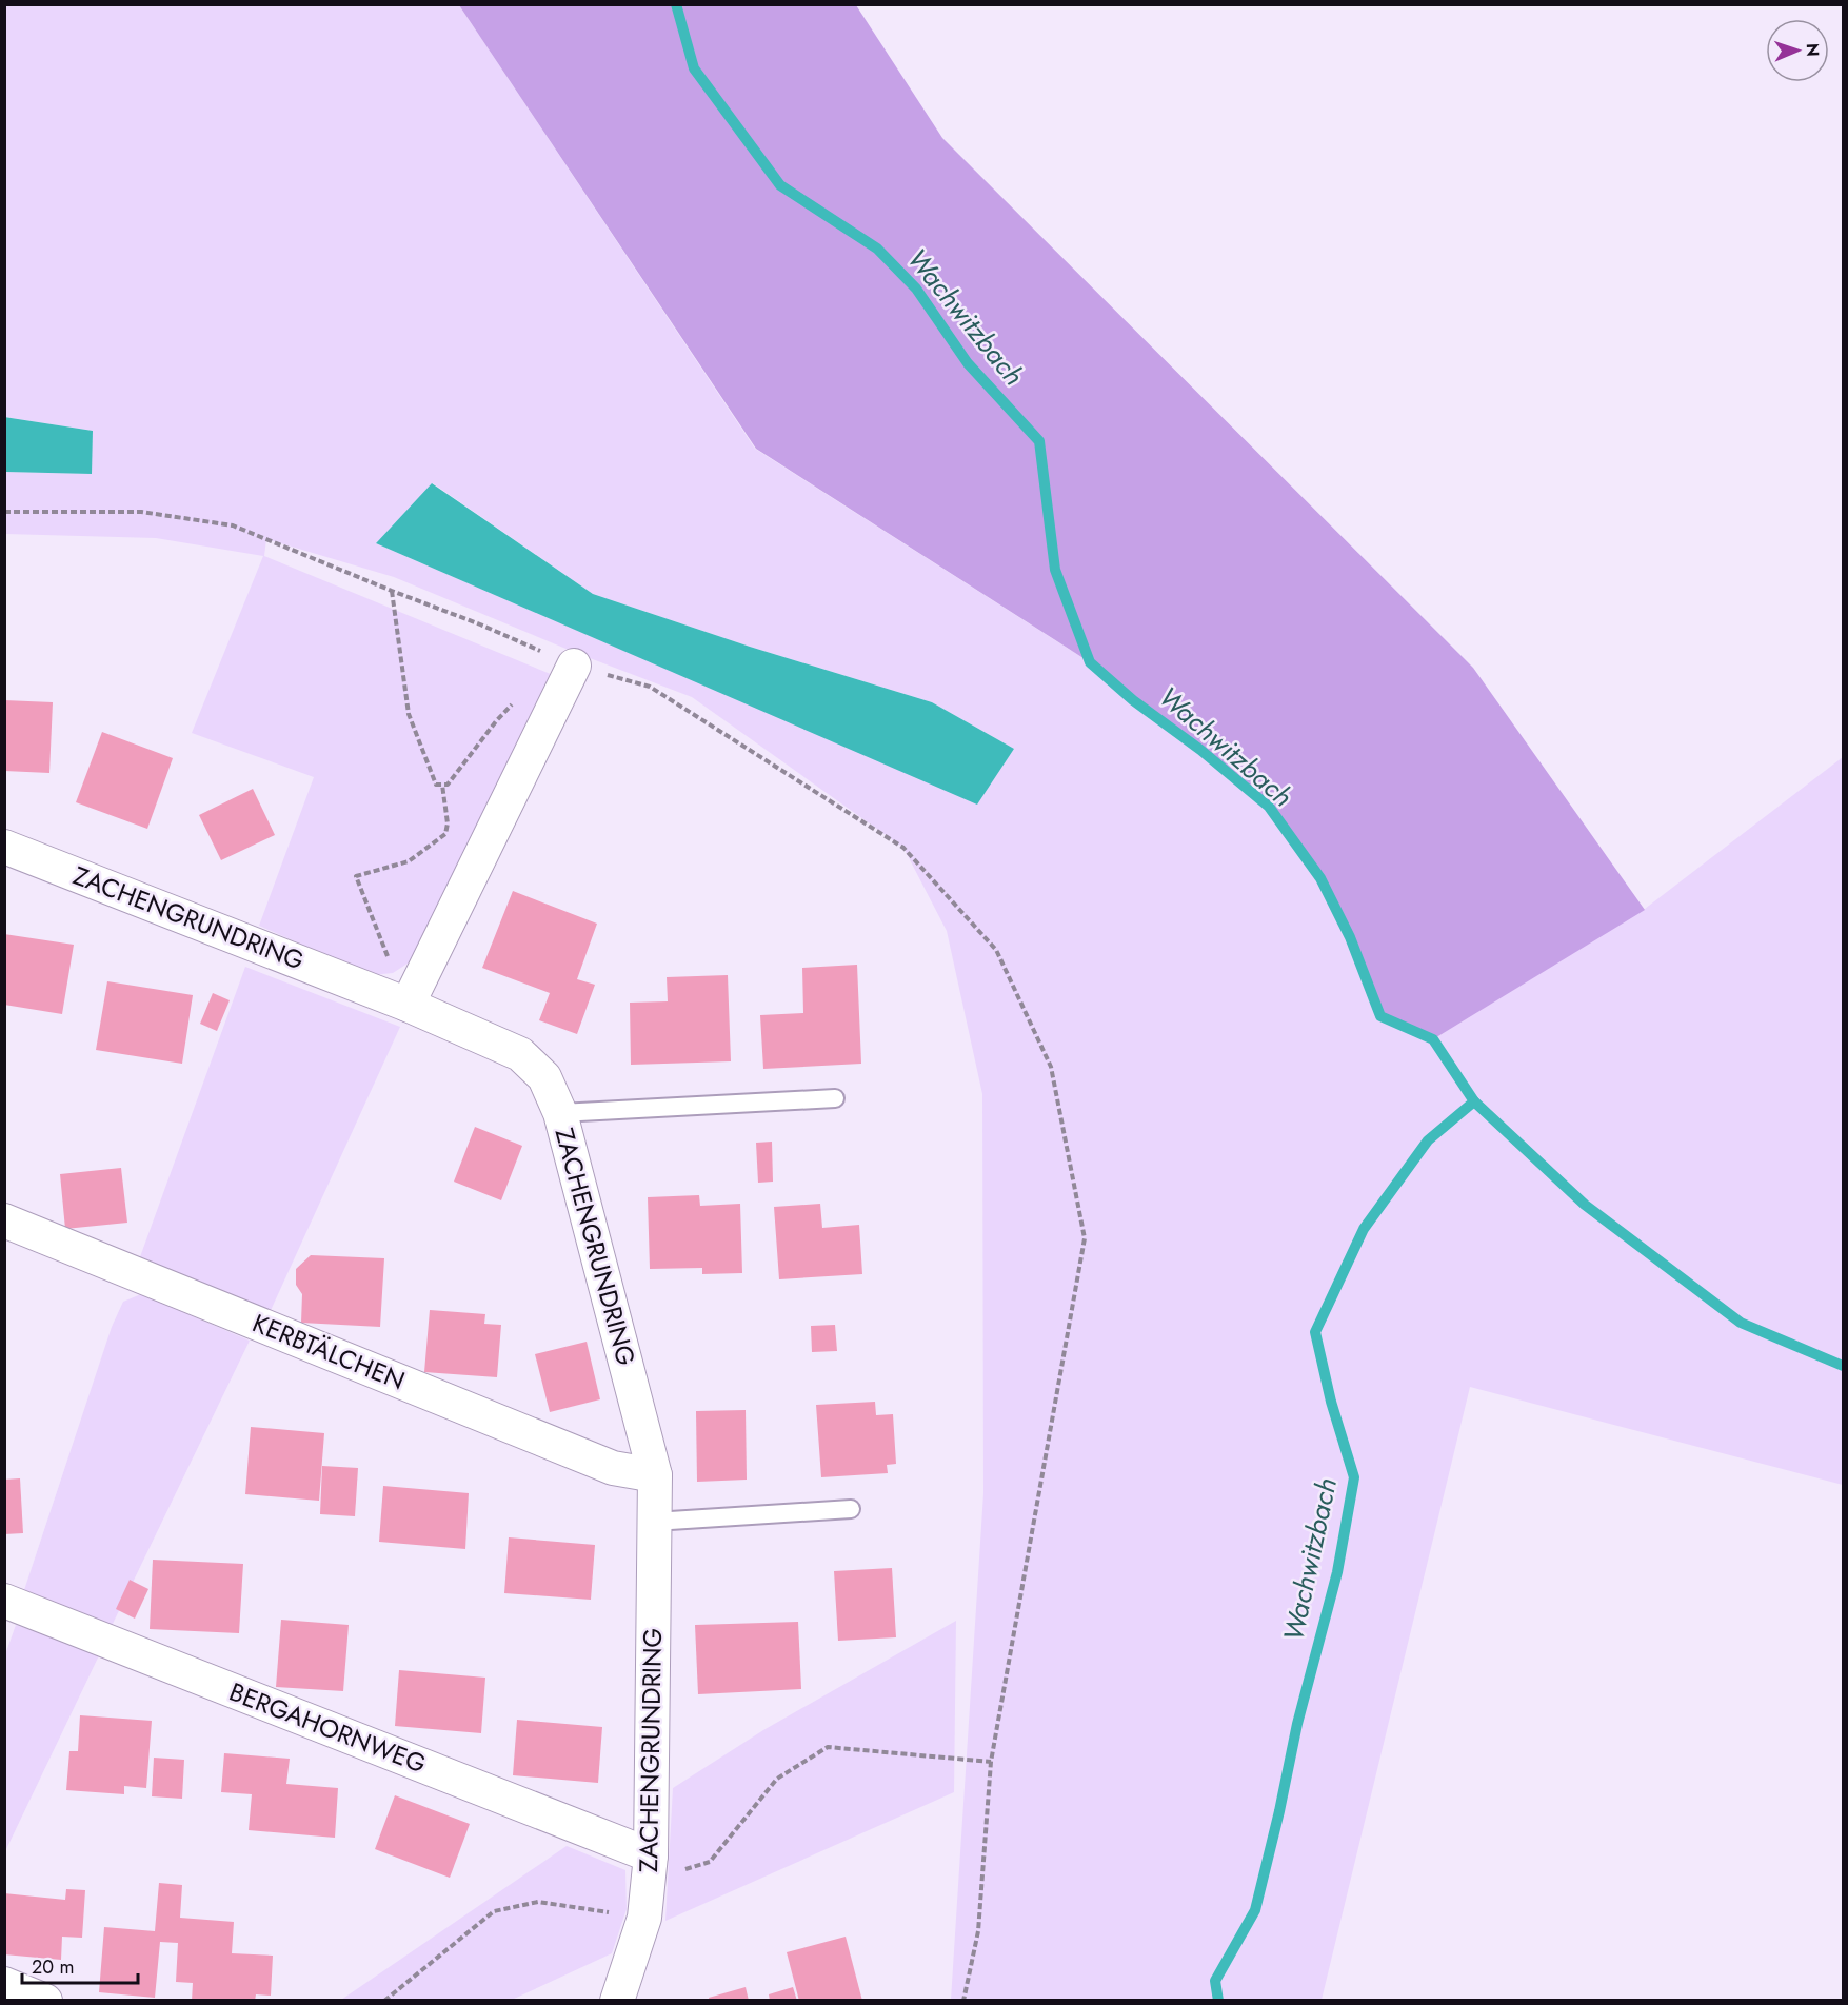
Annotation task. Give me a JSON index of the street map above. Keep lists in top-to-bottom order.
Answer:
{
  "streets": {
    "street": ["ZACHENGRUNDRING", "KERBTÄLCHEN", "BERGAHORNWEG"]
  },
  "crossings": [
    ["ZACHENGRUNDRING", "KERBTÄLCHEN"],
    ["ZACHENGRUNDRING", "BERGAHORNWEG"]
  ],
  "water": ["Wachwitzbach"],
  "scale_bar": "20 m",
  "north": "right"
}
